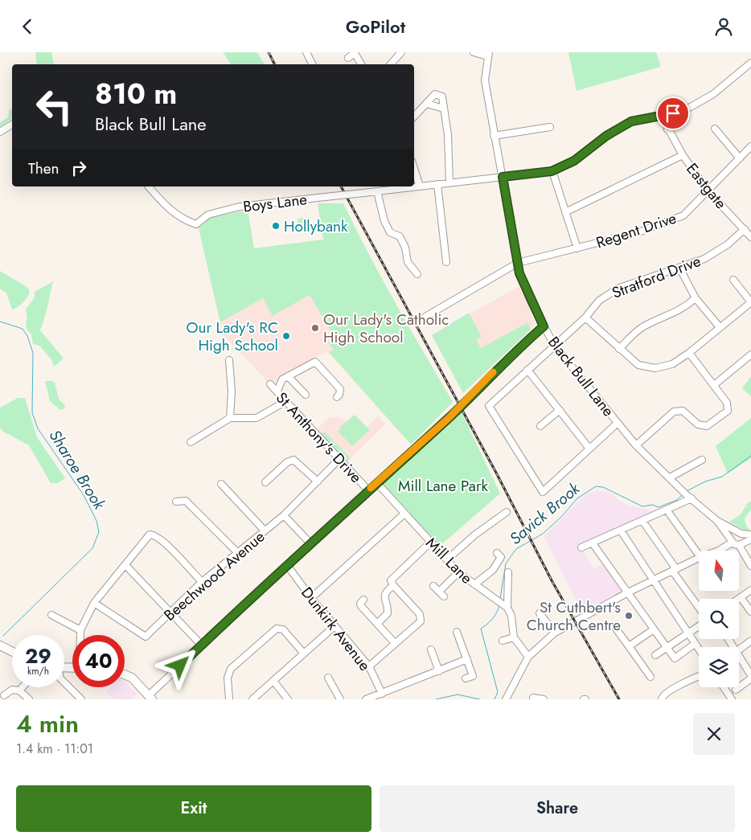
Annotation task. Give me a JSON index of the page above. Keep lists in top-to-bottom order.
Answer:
{
  "streets": {
    "street": [
      "Eastgate",
      "Boys Lane",
      "Regent Drive",
      "Stratford Drive",
      "Black Bull Lane",
      "St Anthony's Drive",
      "Mill Lane",
      "Beechwood Avenue",
      "Dunkirk Avenue"
    ]
  },
  "crossings": [
    ["Eastgate", "Boys Lane"],
    ["Eastgate", "Regent Drive"],
    ["Eastgate", "Stratford Drive"],
    ["Boys Lane", "Black Bull Lane"],
    ["Regent Drive", "Black Bull Lane"],
    ["Stratford Drive", "Black Bull Lane"]
  ],
  "water": ["Sharoe Brook", "Savick Brook"],
  "parks": ["Mill Lane Park"],
  "places": [
    "Hollybank",
    "Our Lady's Catholic High School",
    "Our Lady's RC High School",
    "St Cuthbert's Church Centre"
  ],
  "north": "top",
  "page": {
    "header": "GoPilot",
    "turn": ["810 m", "Black Bull Lane"],
    "then": "Then",
    "speed": "29 km/h",
    "limit": "40",
    "heading": ["4 min", "1.4 km · 11:01"],
    "buttons": ["Exit", "Share"]
  }
}
